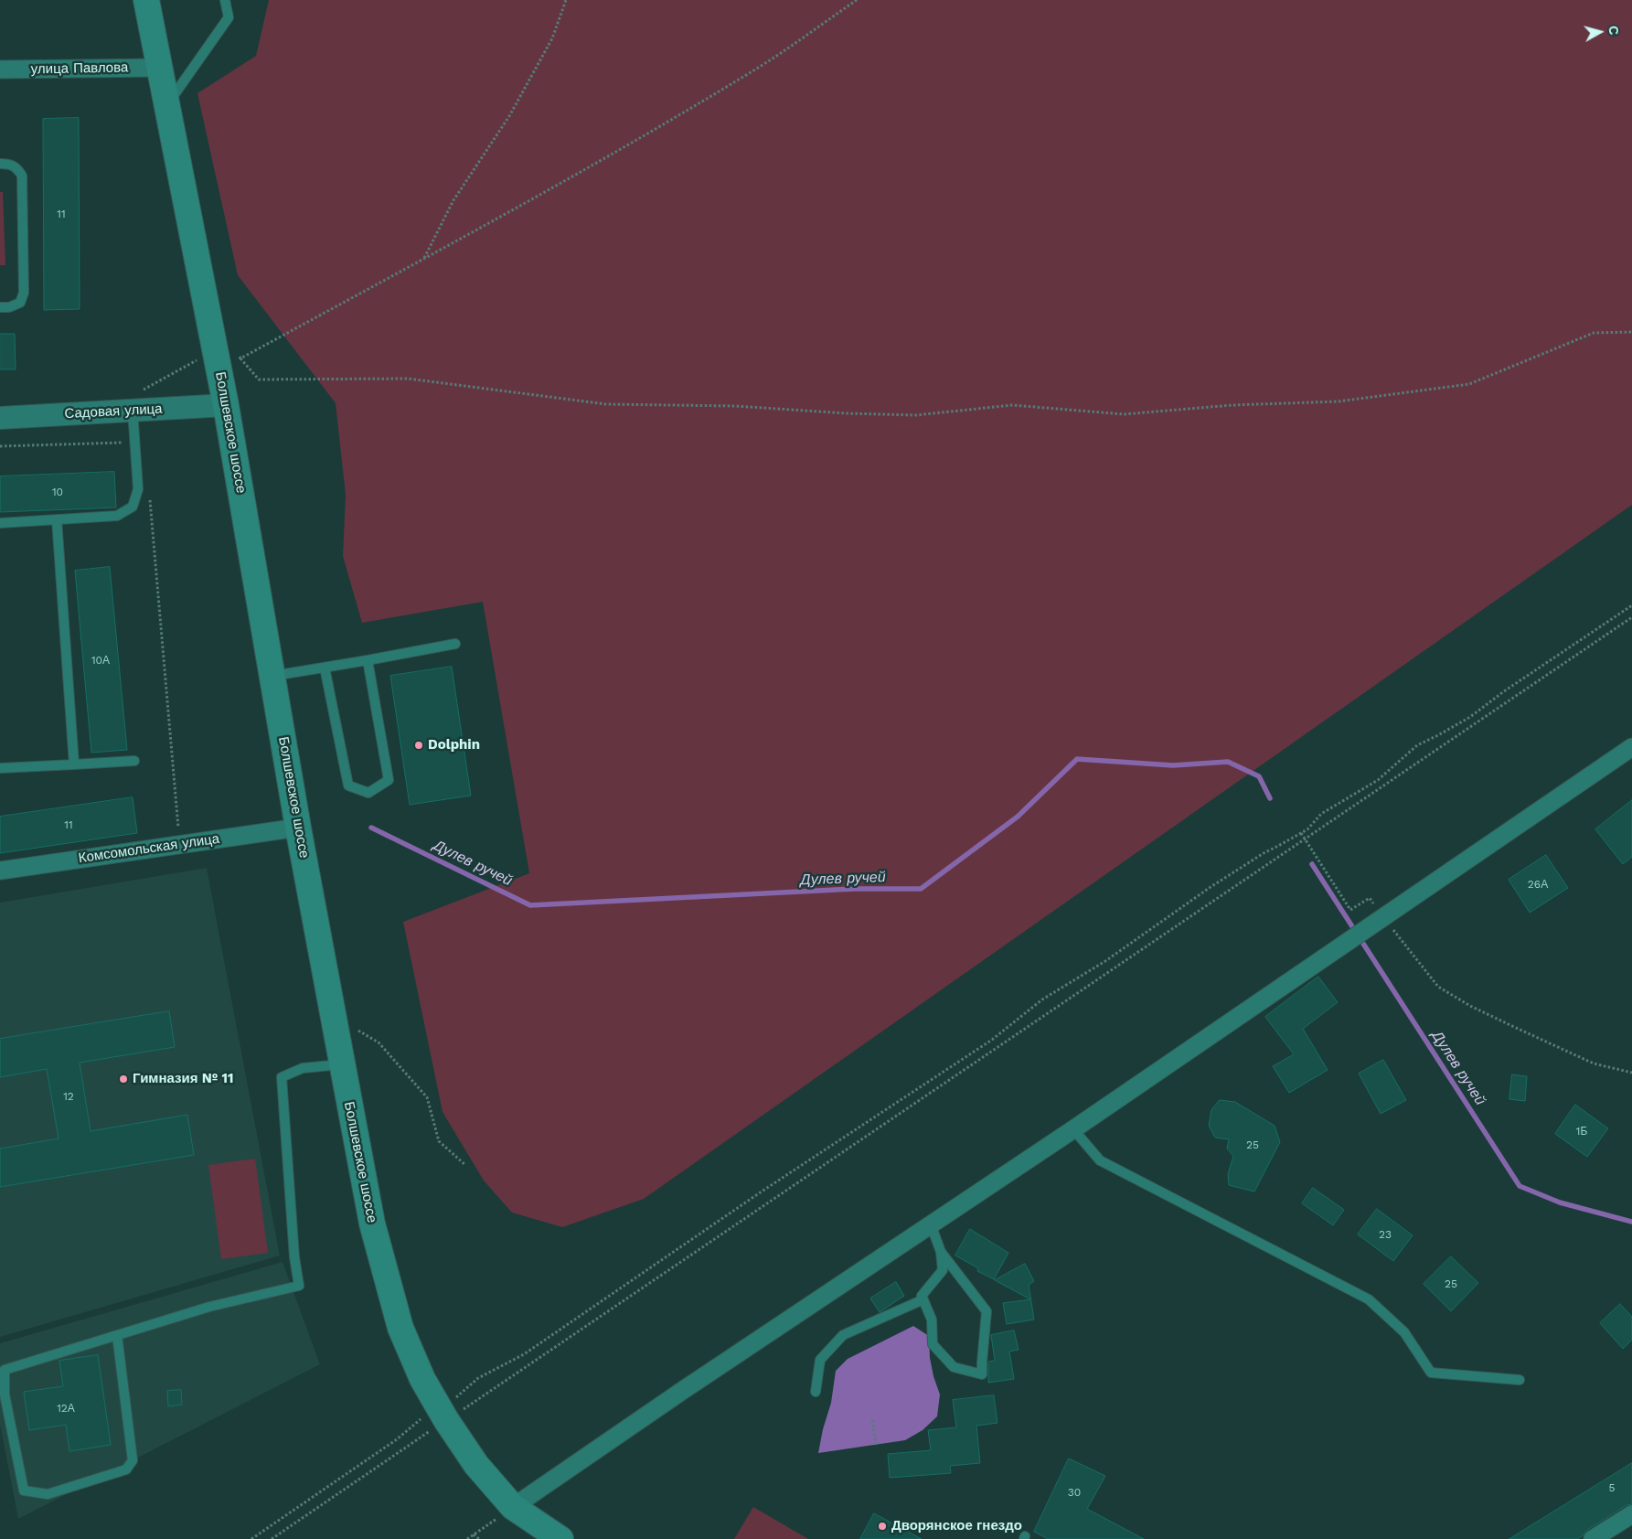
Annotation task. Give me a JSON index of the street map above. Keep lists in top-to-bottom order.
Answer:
{
  "streets": {
    "main road": ["Болшевское шоссе"],
    "street": ["улица Павлова", "Садовая улица", "Комсомольская улица"]
  },
  "crossings": [
    ["улица Павлова", "Болшевское шоссе"],
    ["Садовая улица", "Болшевское шоссе"],
    ["Болшевское шоссе", "Комсомольская улица"]
  ],
  "water": ["Дулев ручей"],
  "places": ["Dolphin", "Гимназия № 11", "Дворянское гнездо"],
  "house_numbers": [
    "11",
    "10",
    "10А",
    "11",
    "26А",
    "12",
    "1Б",
    "25",
    "23",
    "25",
    "12А",
    "5",
    "30"
  ],
  "north": "right"
}
